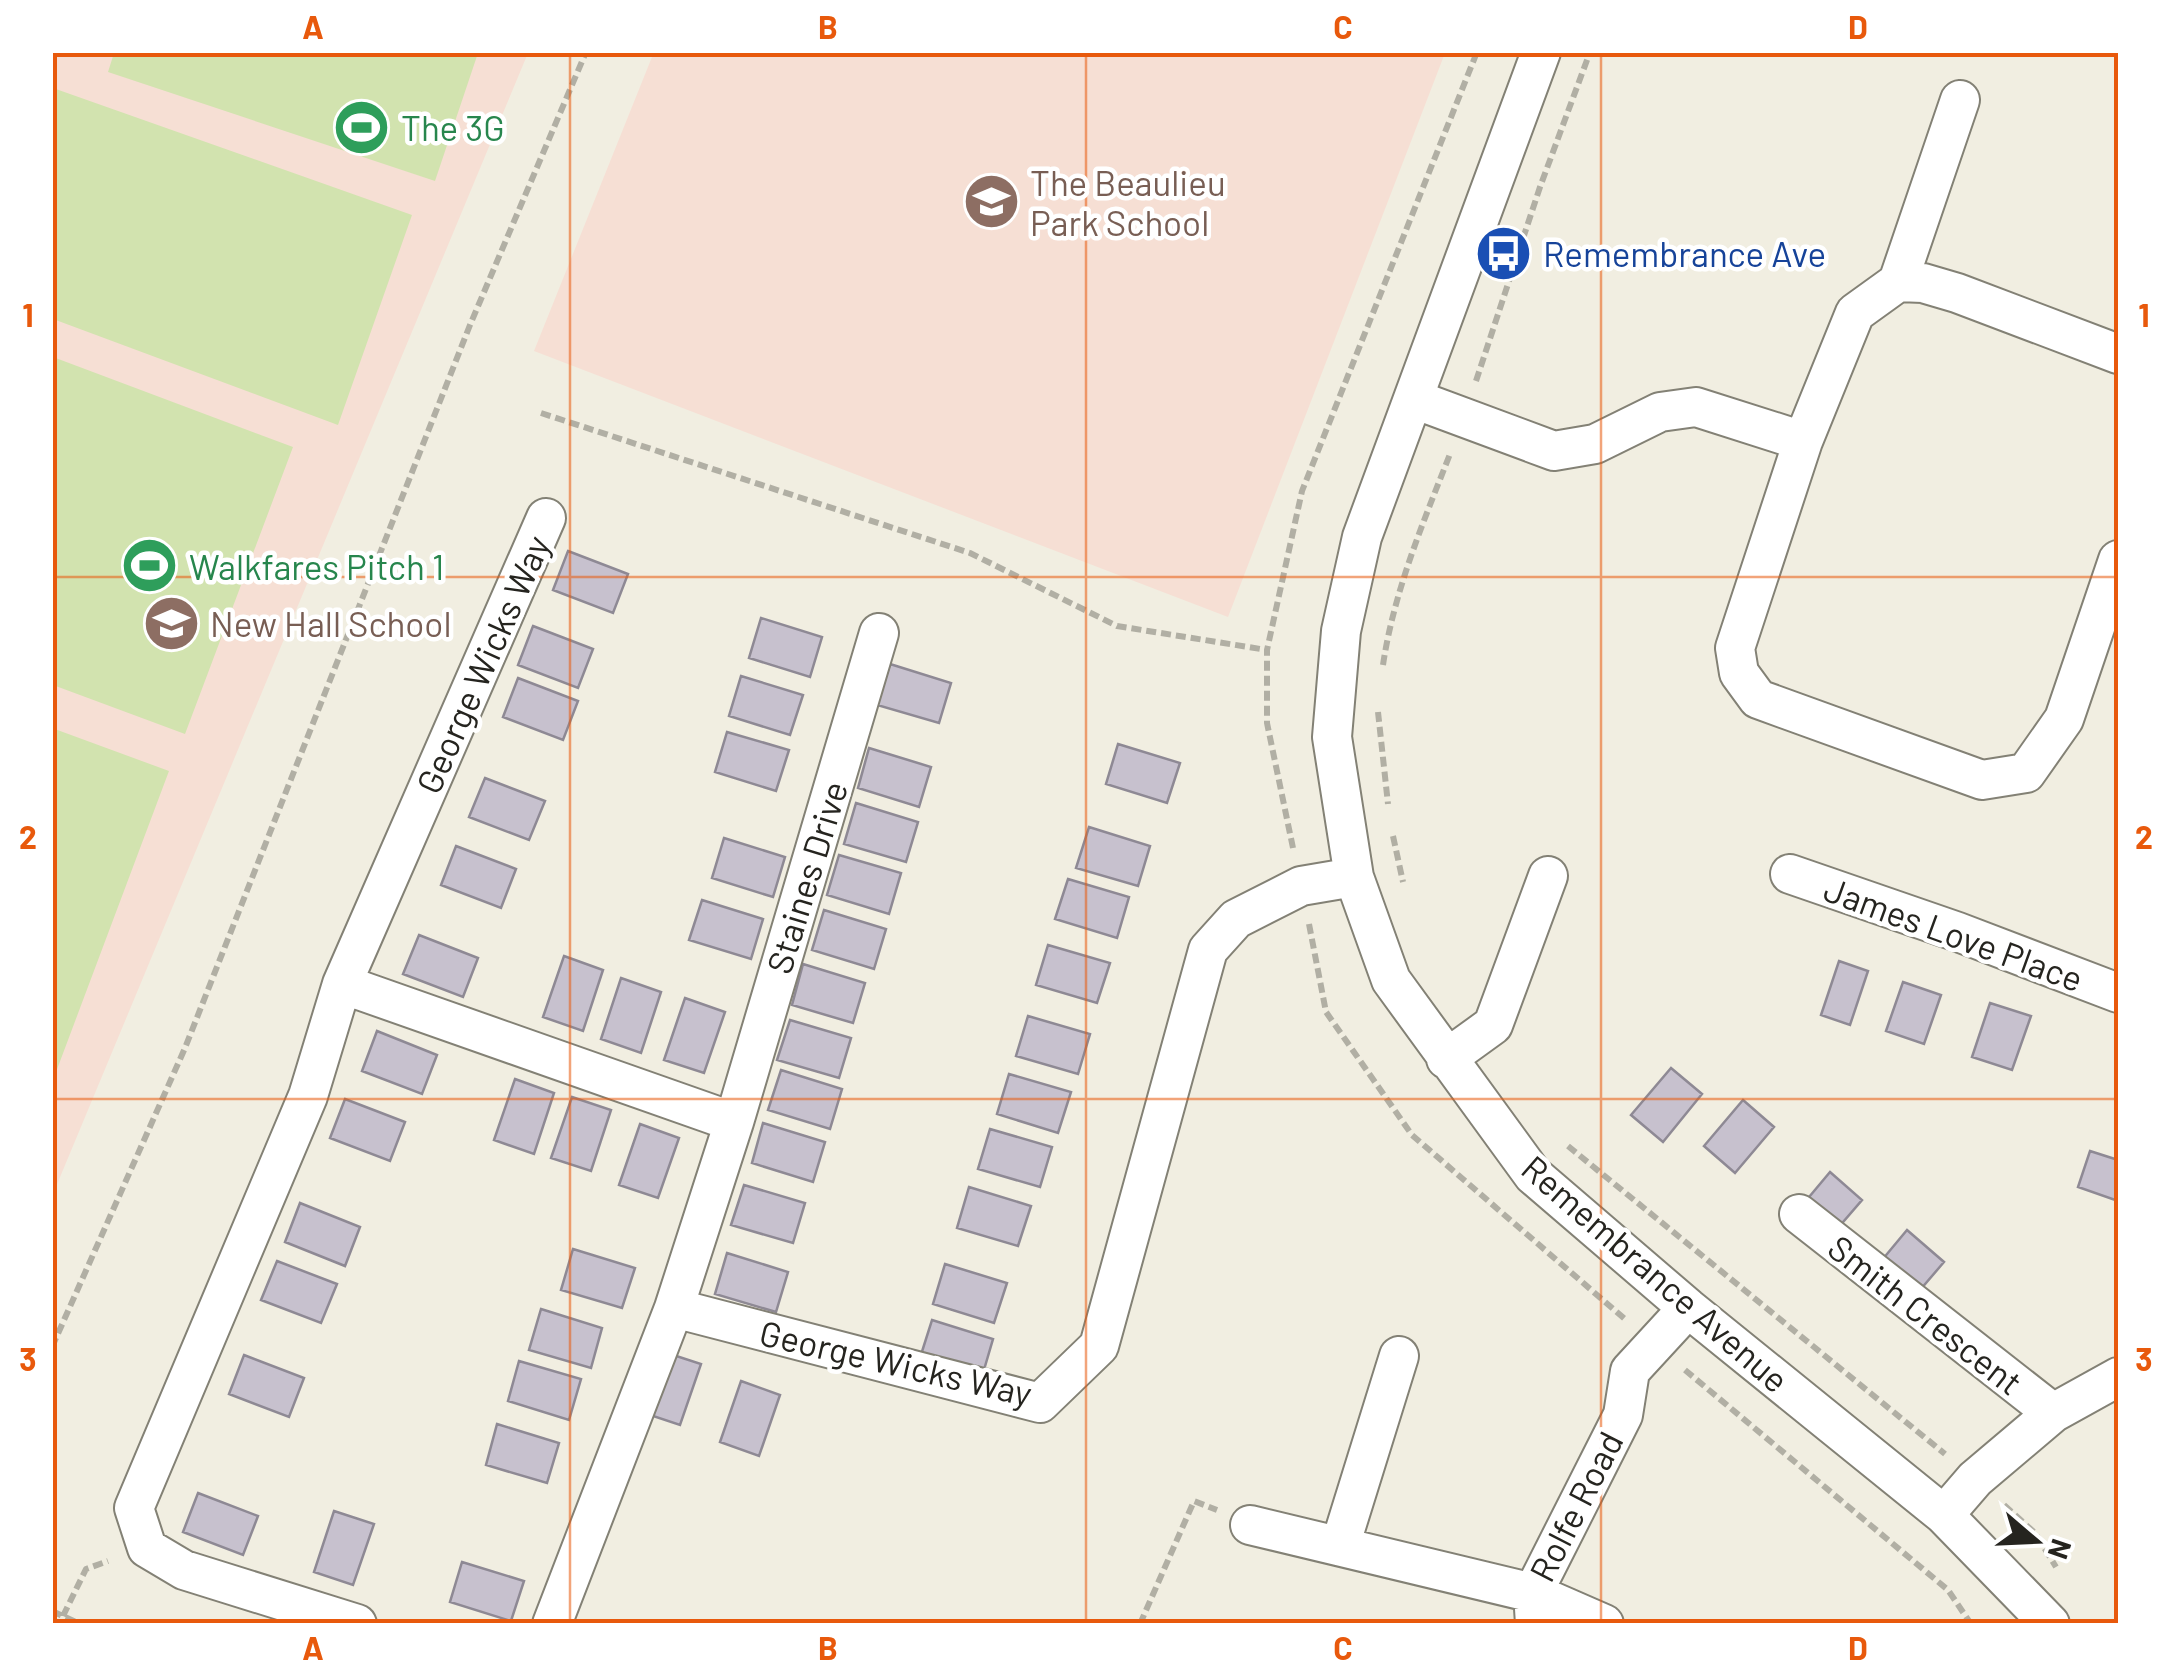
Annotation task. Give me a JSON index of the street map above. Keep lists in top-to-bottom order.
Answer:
{
  "streets": {
    "street": [
      "George Wicks Way",
      "Staines Drive",
      "James Love Place",
      "Remembrance Avenue",
      "Smith Crescent",
      "Rolfe Road"
    ]
  },
  "crossings": [
    ["George Wicks Way", "Staines Drive"],
    ["George Wicks Way", "Remembrance Avenue"],
    ["Remembrance Avenue", "Smith Crescent"],
    ["Remembrance Avenue", "Rolfe Road"]
  ],
  "places": {
    "sports": ["The 3G", "Walkfares Pitch 1"],
    "school or university": ["The Beaulieu Park School", "New Hall School"],
    "bus stop": ["Remembrance Ave"]
  },
  "north": "right",
  "grid": {
    "columns": [
      "A",
      "B",
      "C",
      "D"
    ],
    "rows": ["1", "2", "3"]
  }
}
